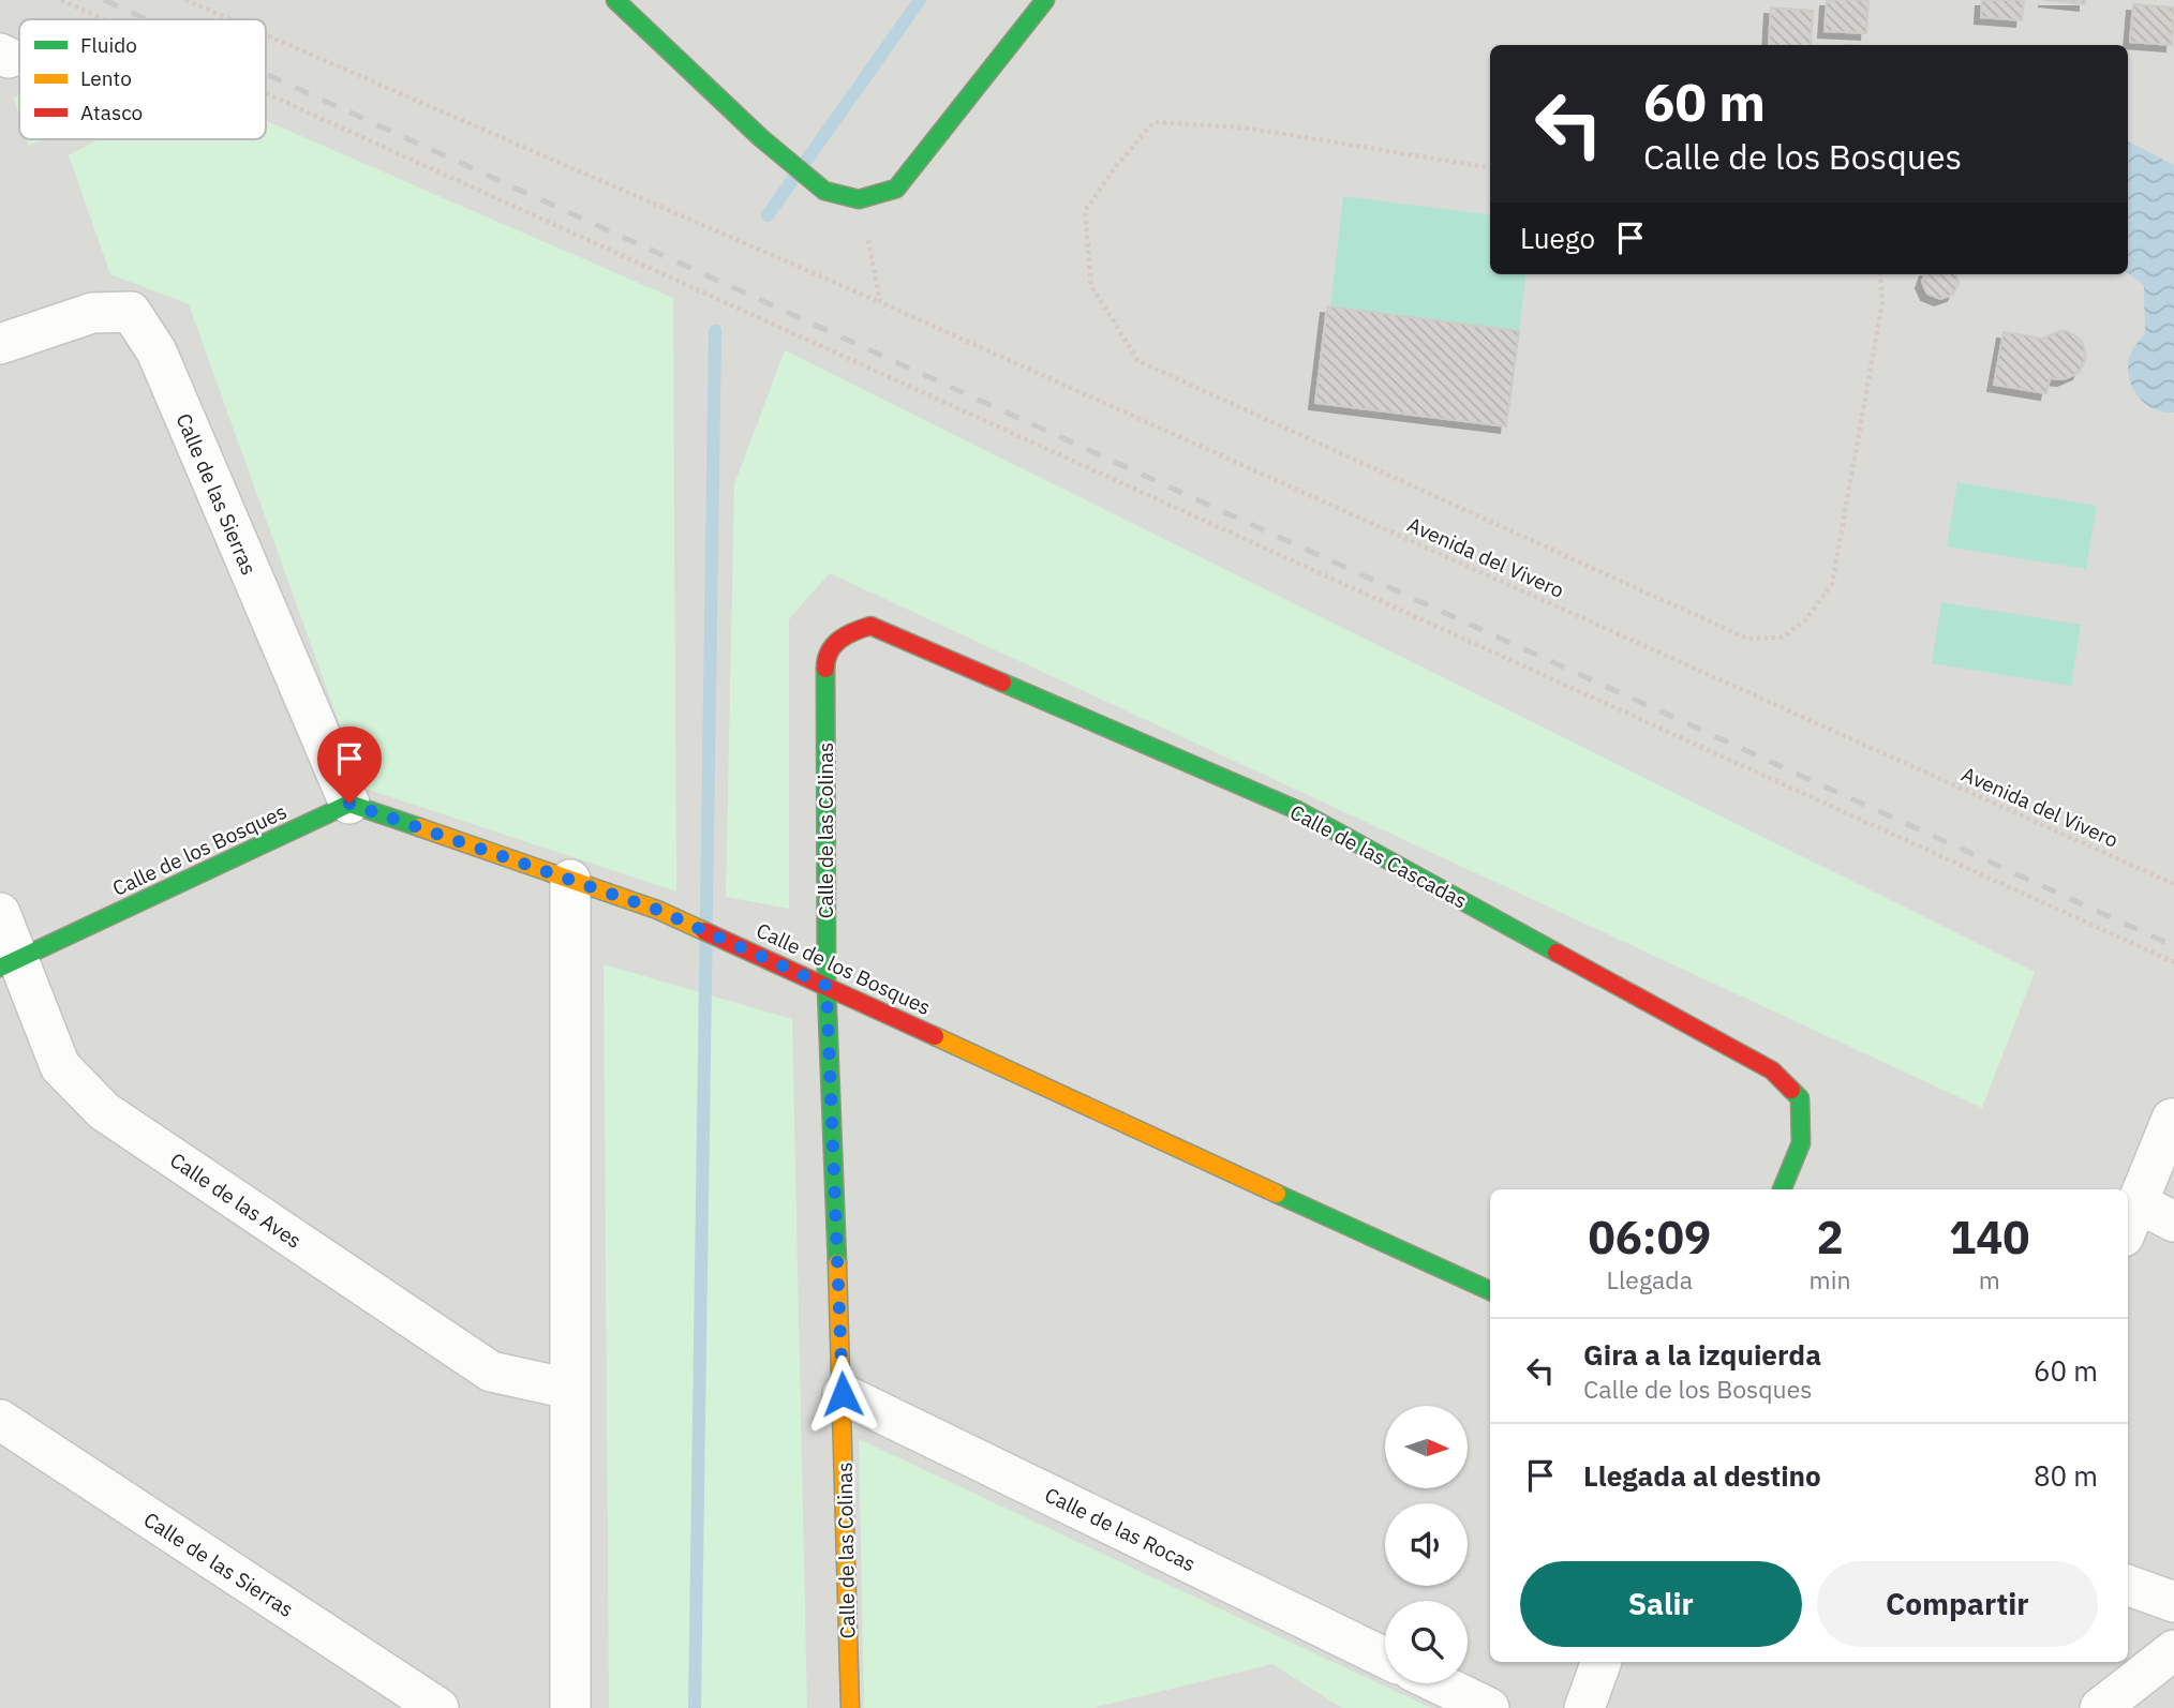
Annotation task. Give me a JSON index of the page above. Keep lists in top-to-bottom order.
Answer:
{
  "streets": {
    "street": [
      "Calle de las Sierras",
      "Calle de las Colinas",
      "Calle de los Bosques",
      "Calle de las Cascadas",
      "Calle de las Aves",
      "Calle de las Rocas"
    ],
    "path": ["Avenida del Vivero"]
  },
  "crossings": [
    ["Calle de las Sierras", "Calle de los Bosques"],
    ["Calle de las Colinas", "Calle de los Bosques"],
    ["Calle de las Colinas", "Calle de las Cascadas"],
    ["Calle de las Colinas", "Calle de las Rocas"],
    ["Calle de los Bosques", "Calle de las Aves"]
  ],
  "legend": ["Fluido", "Lento", "Atasco"],
  "north": "right",
  "page": {
    "turn": ["60 m", "Calle de los Bosques"],
    "then": "Luego",
    "eta": [
      "06:09",
      "Llegada",
      "2",
      "min",
      "140",
      "m"
    ],
    "list": [
      {
        "name": "Gira a la izquierda",
        "note": "Calle de los Bosques",
        "value": "60 m"
      },
      {
        "name": "Llegada al destino",
        "value": "80 m"
      }
    ],
    "buttons": ["Salir", "Compartir"]
  }
}
